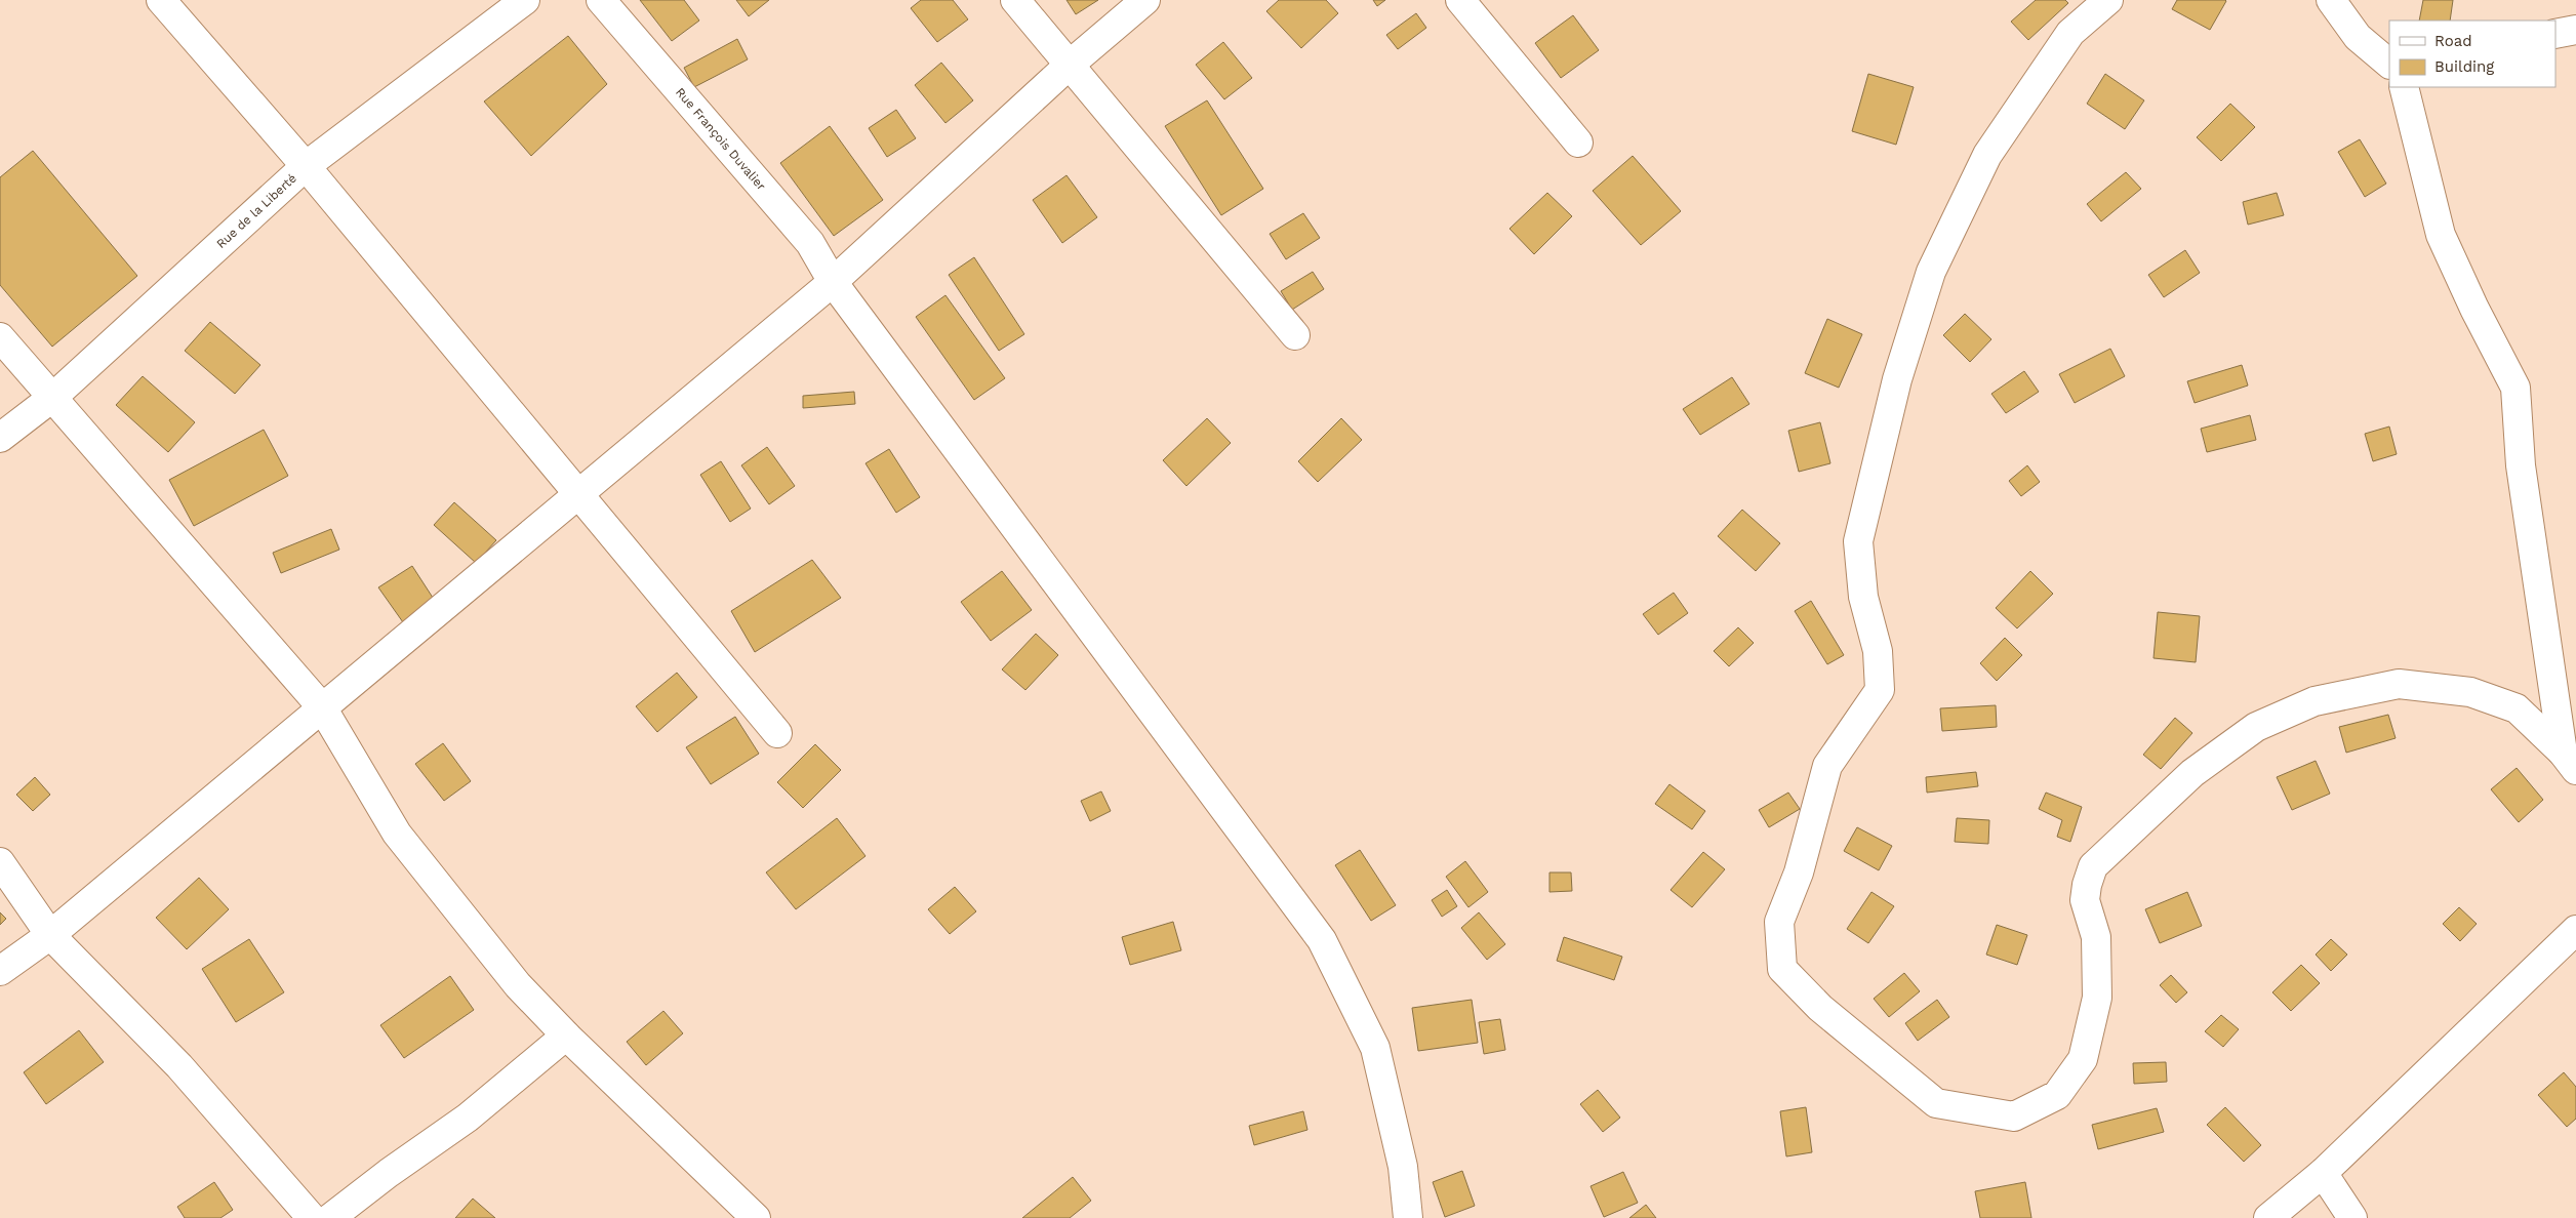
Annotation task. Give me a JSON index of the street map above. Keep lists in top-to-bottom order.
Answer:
{
  "streets": {
    "street": ["Rue François Duvalier", "Rue de la Liberté"]
  },
  "legend": ["Road", "Building"]
}
